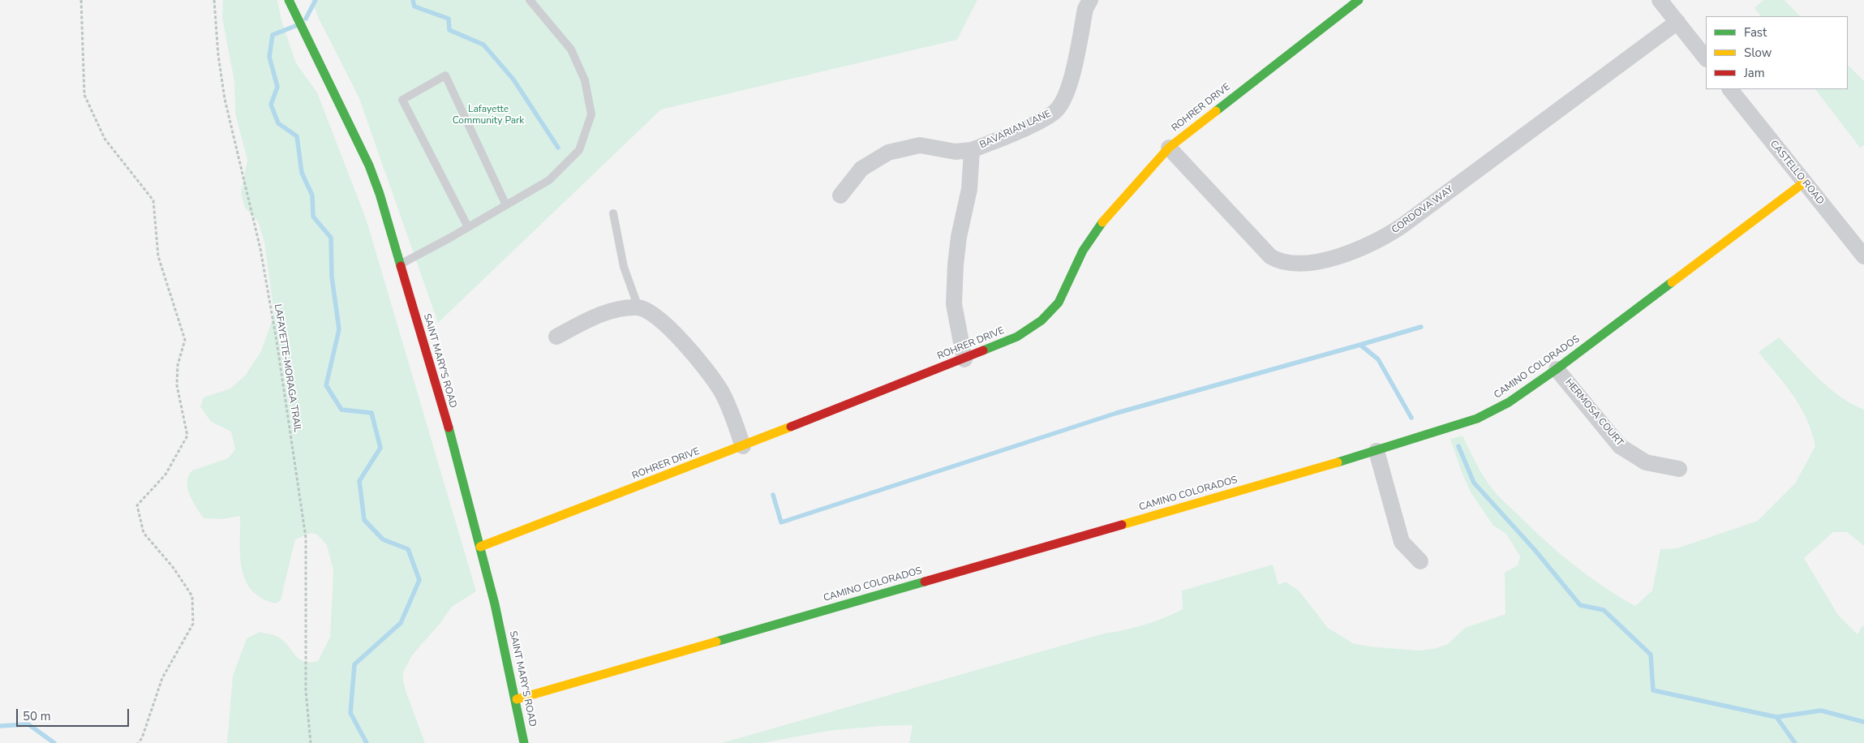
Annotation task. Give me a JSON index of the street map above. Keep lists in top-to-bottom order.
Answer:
{
  "streets": {
    "street": [
      "ROHRER DRIVE",
      "BAVARIAN LANE",
      "CASTELLO ROAD",
      "CORDOVA WAY",
      "SAINT MARY'S ROAD",
      "CAMINO COLORADOS",
      "HERMOSA COURT"
    ],
    "path": ["LAFAYETTE-MORAGA TRAIL"]
  },
  "crossings": [
    ["ROHRER DRIVE", "BAVARIAN LANE"],
    ["ROHRER DRIVE", "CORDOVA WAY"],
    ["ROHRER DRIVE", "SAINT MARY'S ROAD"],
    ["CASTELLO ROAD", "CAMINO COLORADOS"],
    ["SAINT MARY'S ROAD", "CAMINO COLORADOS"],
    ["CAMINO COLORADOS", "HERMOSA COURT"]
  ],
  "parks": ["Lafayette Community Park"],
  "legend": ["Fast", "Slow", "Jam"],
  "scale_bar": "50 m"
}
